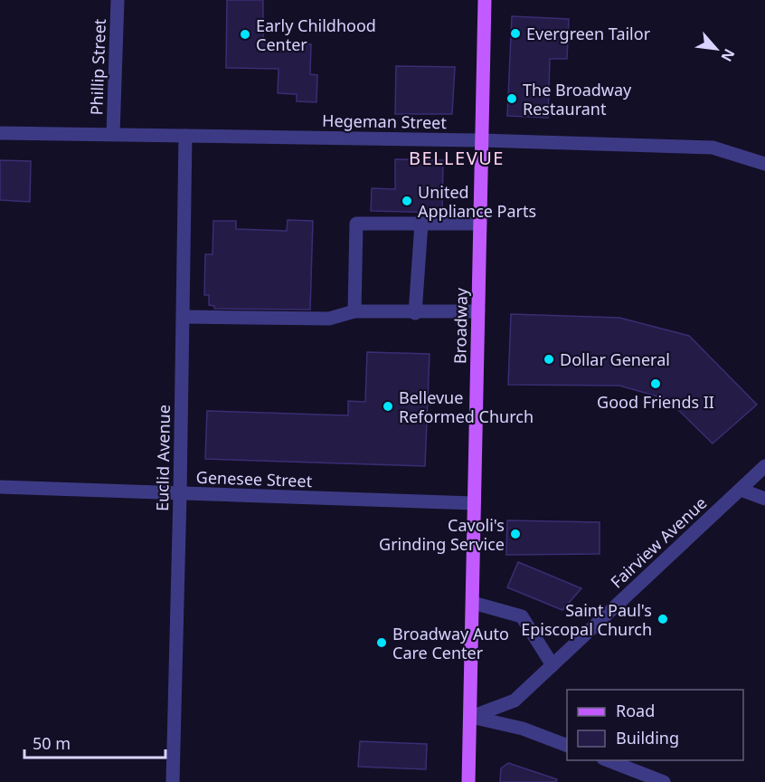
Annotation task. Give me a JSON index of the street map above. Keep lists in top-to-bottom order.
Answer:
{
  "streets": {
    "main road": ["Broadway"],
    "street": [
      "Phillip Street",
      "Hegeman Street",
      "Euclid Avenue",
      "Genesee Street",
      "Fairview Avenue"
    ]
  },
  "crossings": [
    ["Phillip Street", "Hegeman Street"],
    ["Hegeman Street", "Broadway"],
    ["Hegeman Street", "Euclid Avenue"],
    ["Broadway", "Genesee Street"],
    ["Broadway", "Fairview Avenue"],
    ["Euclid Avenue", "Genesee Street"]
  ],
  "districts": ["BELLEVUE"],
  "places": [
    "Evergreen Tailor",
    "Early Childhood Center",
    "The Broadway Restaurant",
    "United Appliance Parts",
    "Dollar General",
    "Good Friends II",
    "Bellevue Reformed Church",
    "Cavoli's Grinding Service",
    "Saint Paul's Episcopal Church",
    "Broadway Auto Care Center"
  ],
  "legend": ["Road", "Building"],
  "scale_bar": "50 m",
  "north": "bottom right"
}
